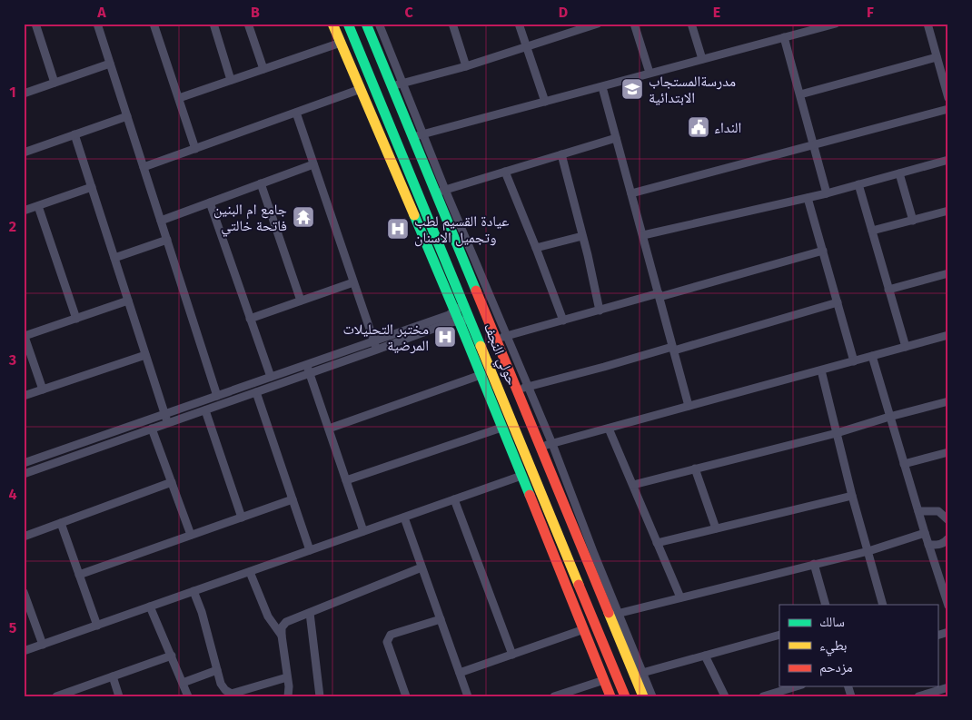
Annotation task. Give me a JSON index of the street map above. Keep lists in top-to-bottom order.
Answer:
{
  "streets": {
    "main road": ["حولي النجف"]
  },
  "places": {
    "school or university": ["مدرسةالمستجاب الابتدائية"],
    "public building": ["النداء"],
    "temple": ["جامع ام البنين فاتحة خالتي"],
    "hospital": ["عيادة القسيم لطب وتجميل الاسنان", "مختبر التحليلات المرضية"]
  },
  "legend": ["سالك", "بطيء", "مزدحم"],
  "grid": {
    "columns": [
      "A",
      "B",
      "C",
      "D",
      "E",
      "F"
    ],
    "rows": [
      "1",
      "2",
      "3",
      "4",
      "5"
    ]
  }
}
